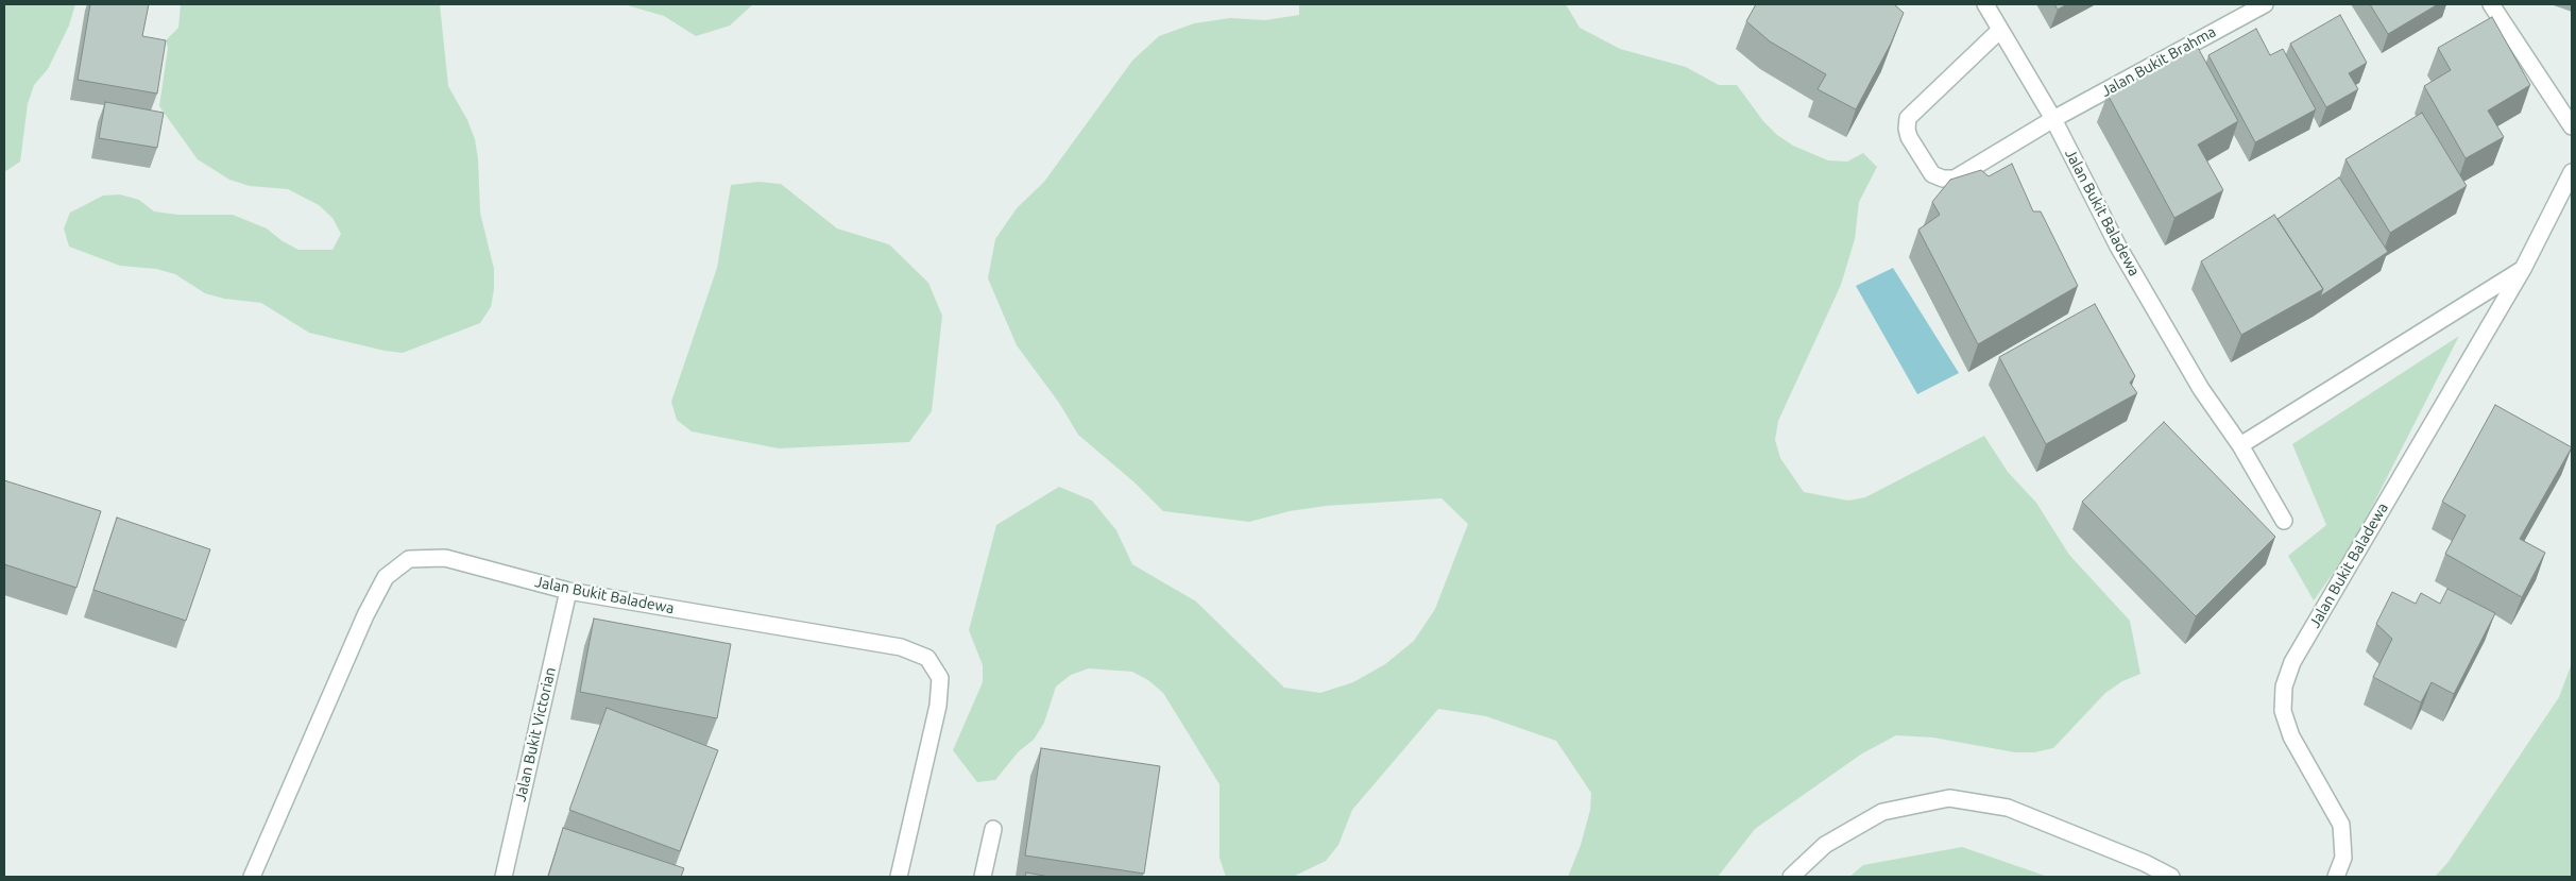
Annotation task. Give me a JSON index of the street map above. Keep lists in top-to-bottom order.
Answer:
{
  "streets": {
    "street": ["Jalan Bukit Brahma", "Jalan Bukit Baladewa", "Jalan Bukit Victorian"]
  },
  "crossings": [
    ["Jalan Bukit Brahma", "Jalan Bukit Baladewa"],
    ["Jalan Bukit Baladewa", "Jalan Bukit Victorian"]
  ]
}
